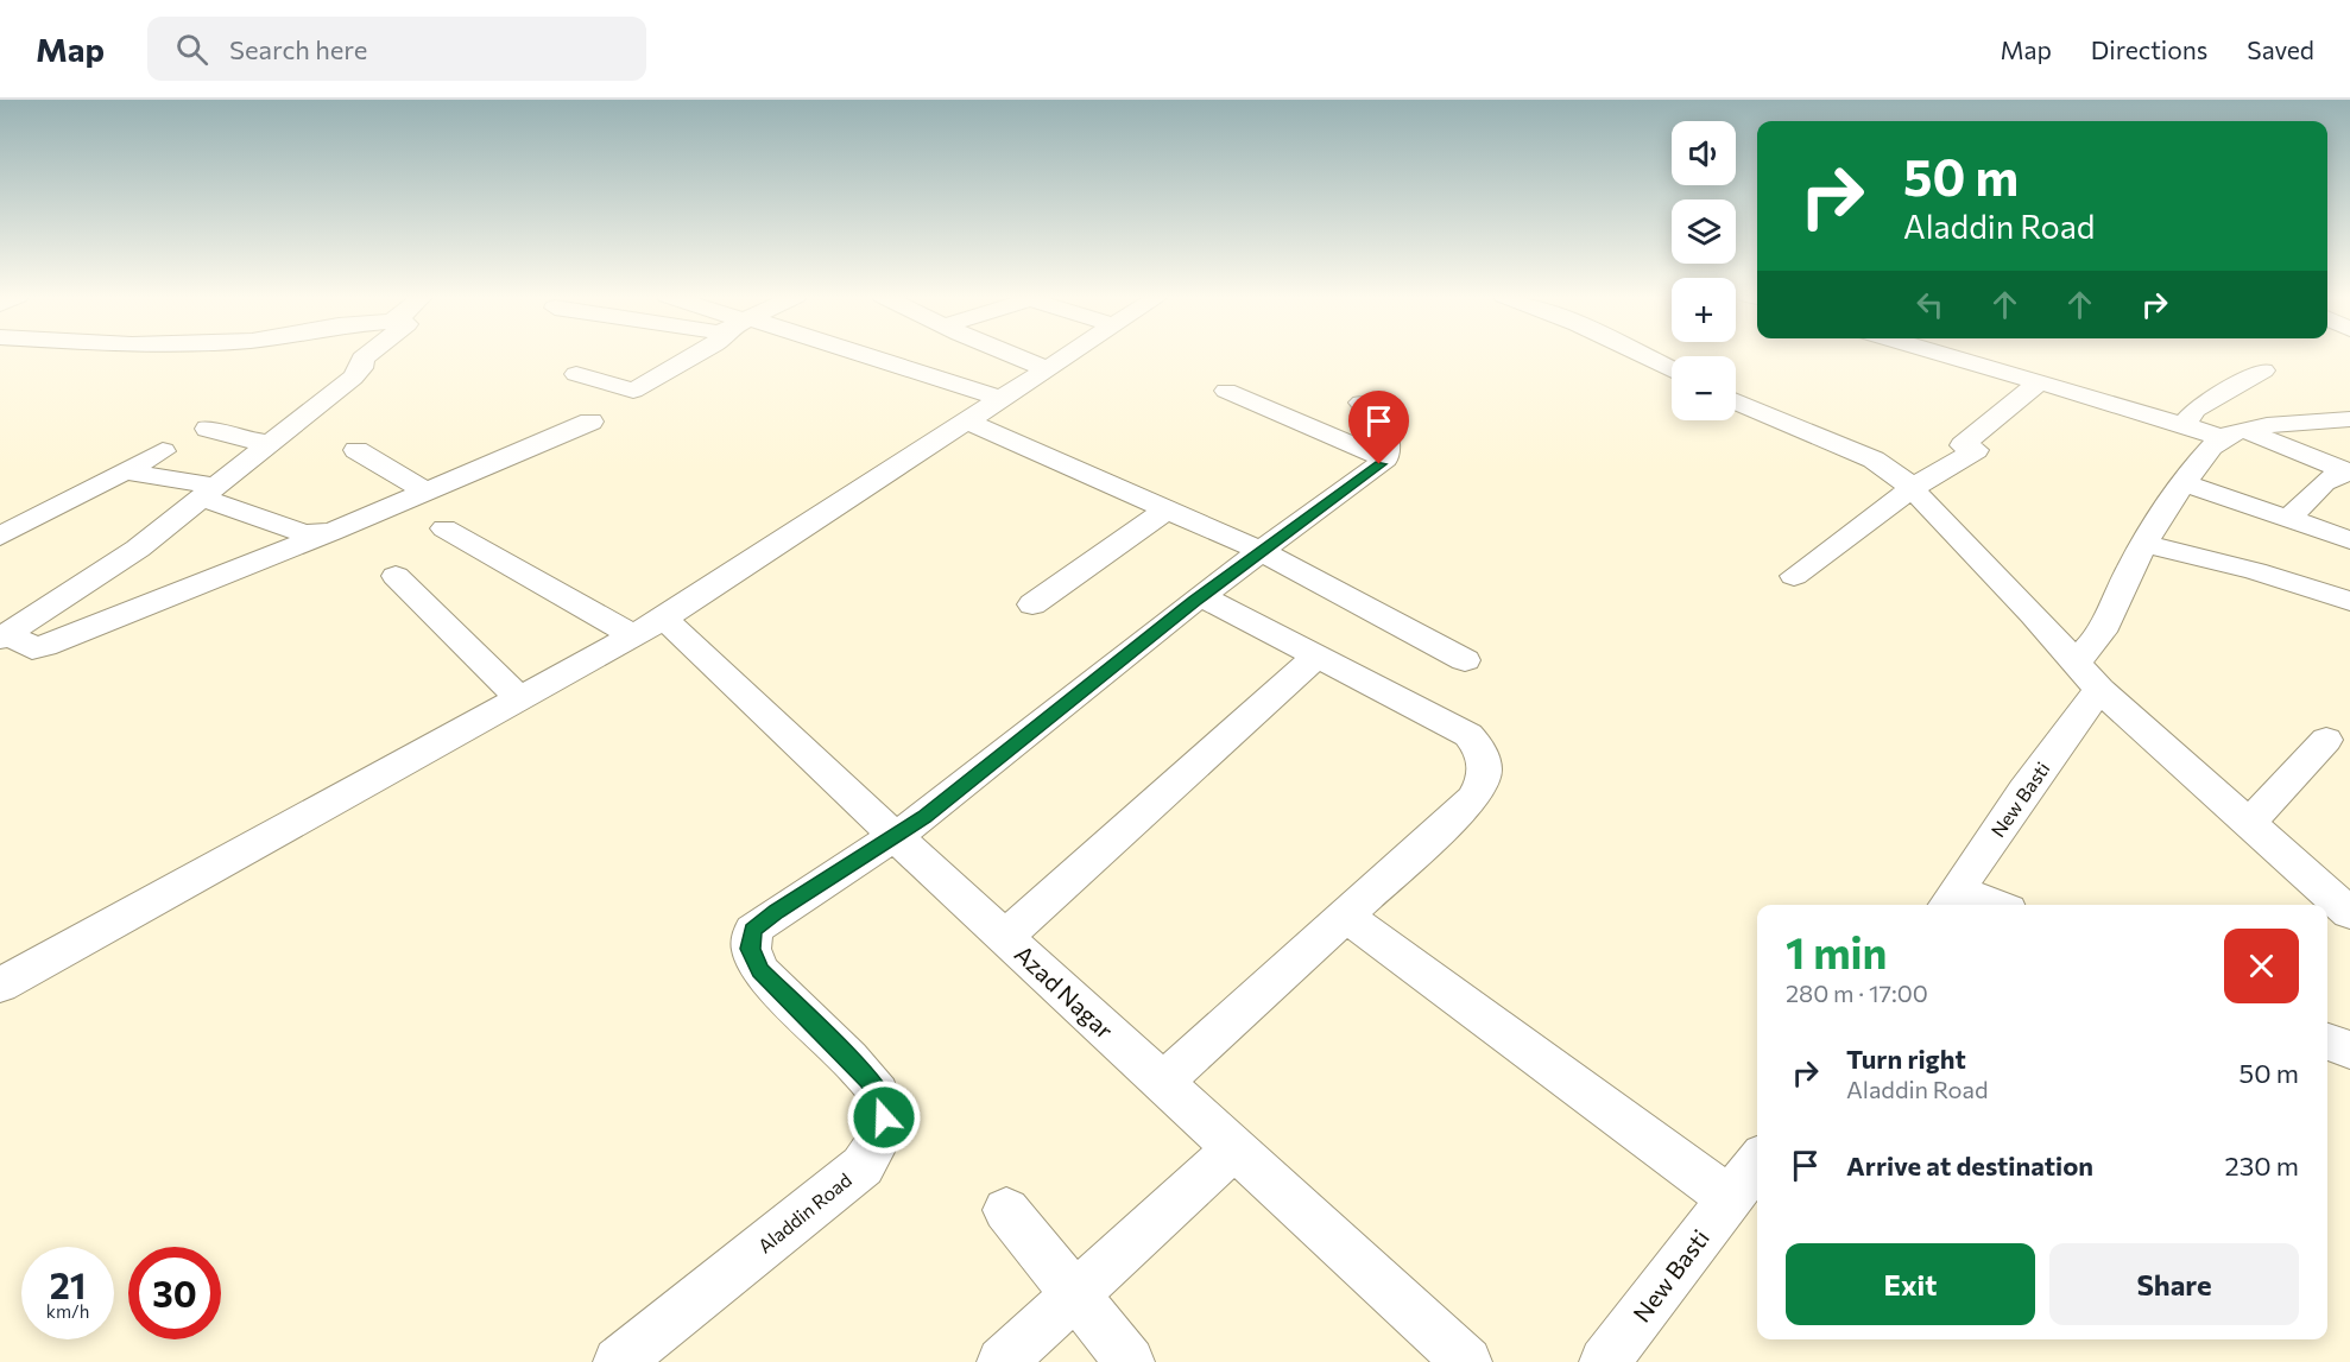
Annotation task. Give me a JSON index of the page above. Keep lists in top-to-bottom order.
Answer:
{
  "streets": {
    "street": ["New Basti", "Azad Nagar", "Aladdin Road"]
  },
  "crossings": [
    ["Azad Nagar", "Aladdin Road"]
  ],
  "page": {
    "header": "Map",
    "search": "Search here",
    "nav": ["Map", "Directions", "Saved"],
    "map_buttons": ["+", "−"],
    "turn": ["50 m", "Aladdin Road"],
    "heading": ["1 min", "280 m · 17:00"],
    "list": [
      {
        "name": "Turn right",
        "note": "Aladdin Road",
        "value": "50 m"
      },
      {
        "name": "Arrive at destination",
        "value": "230 m"
      }
    ],
    "buttons": ["Exit", "Share"],
    "speed": "21 km/h",
    "limit": "30"
  }
}
